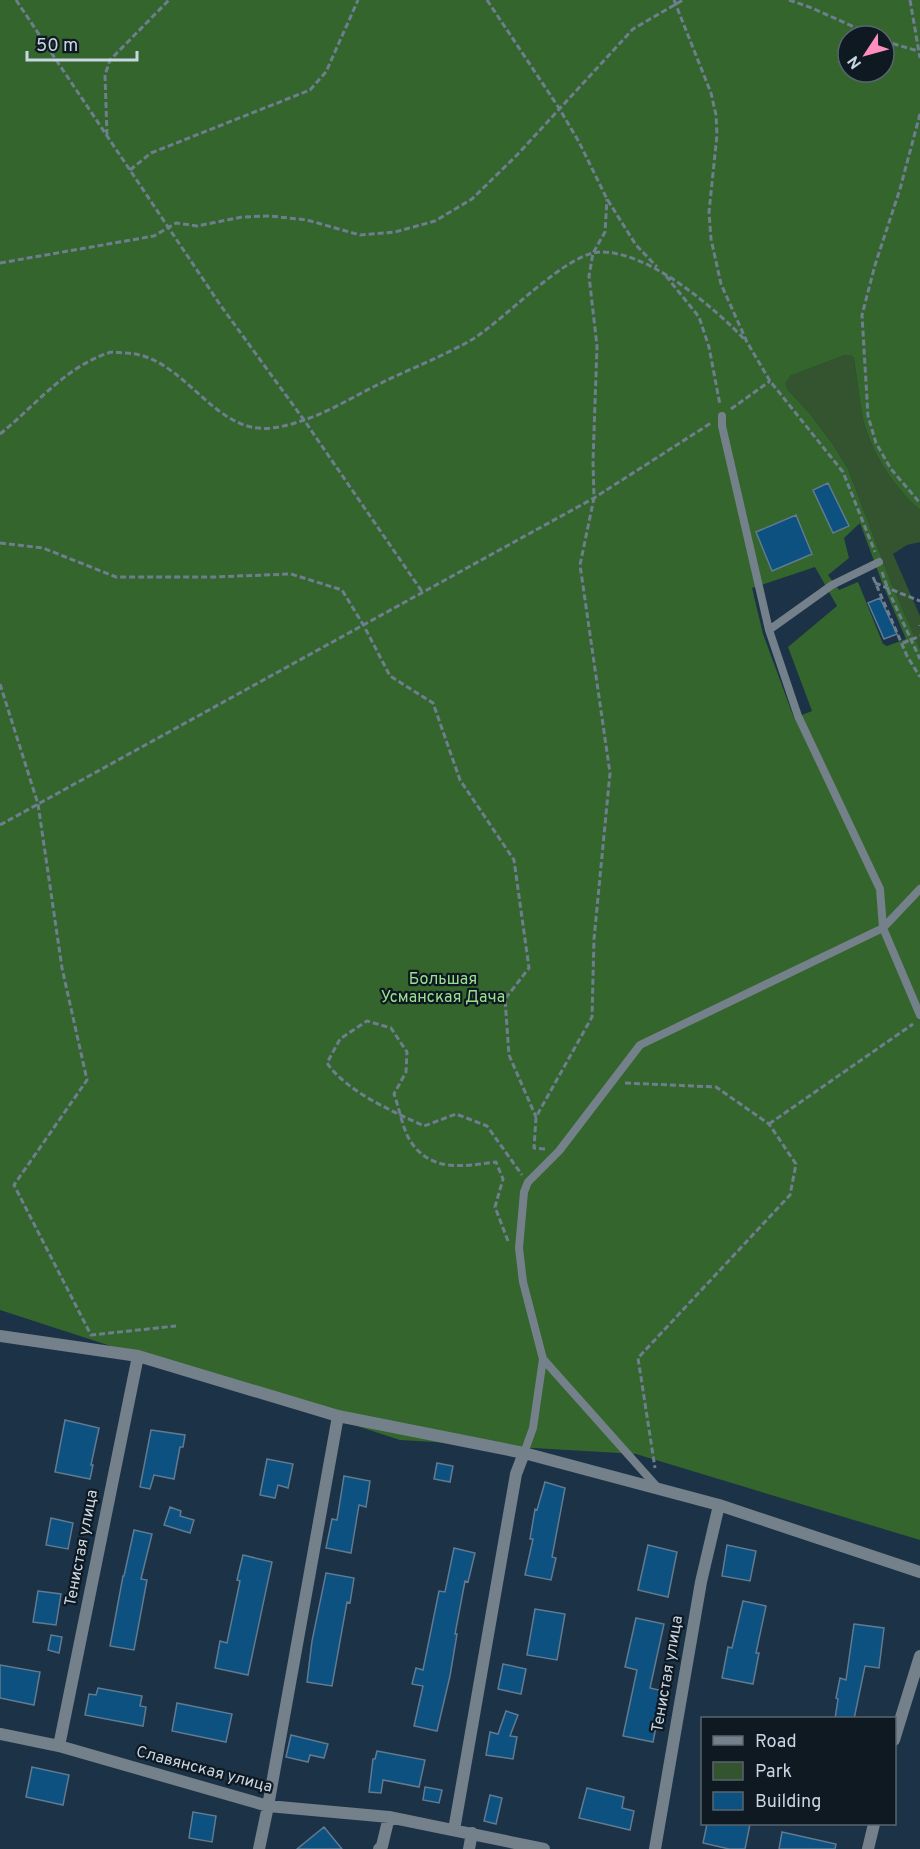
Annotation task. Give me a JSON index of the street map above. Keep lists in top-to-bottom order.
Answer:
{
  "streets": {
    "street": ["Тенистая улица", "Славянская улица"]
  },
  "crossings": [
    ["Тенистая улица", "Славянская улица"]
  ],
  "parks": ["Большая Усманская Дача"],
  "legend": ["Road", "Park", "Building"],
  "scale_bar": "50 m",
  "north": "bottom left"
}
